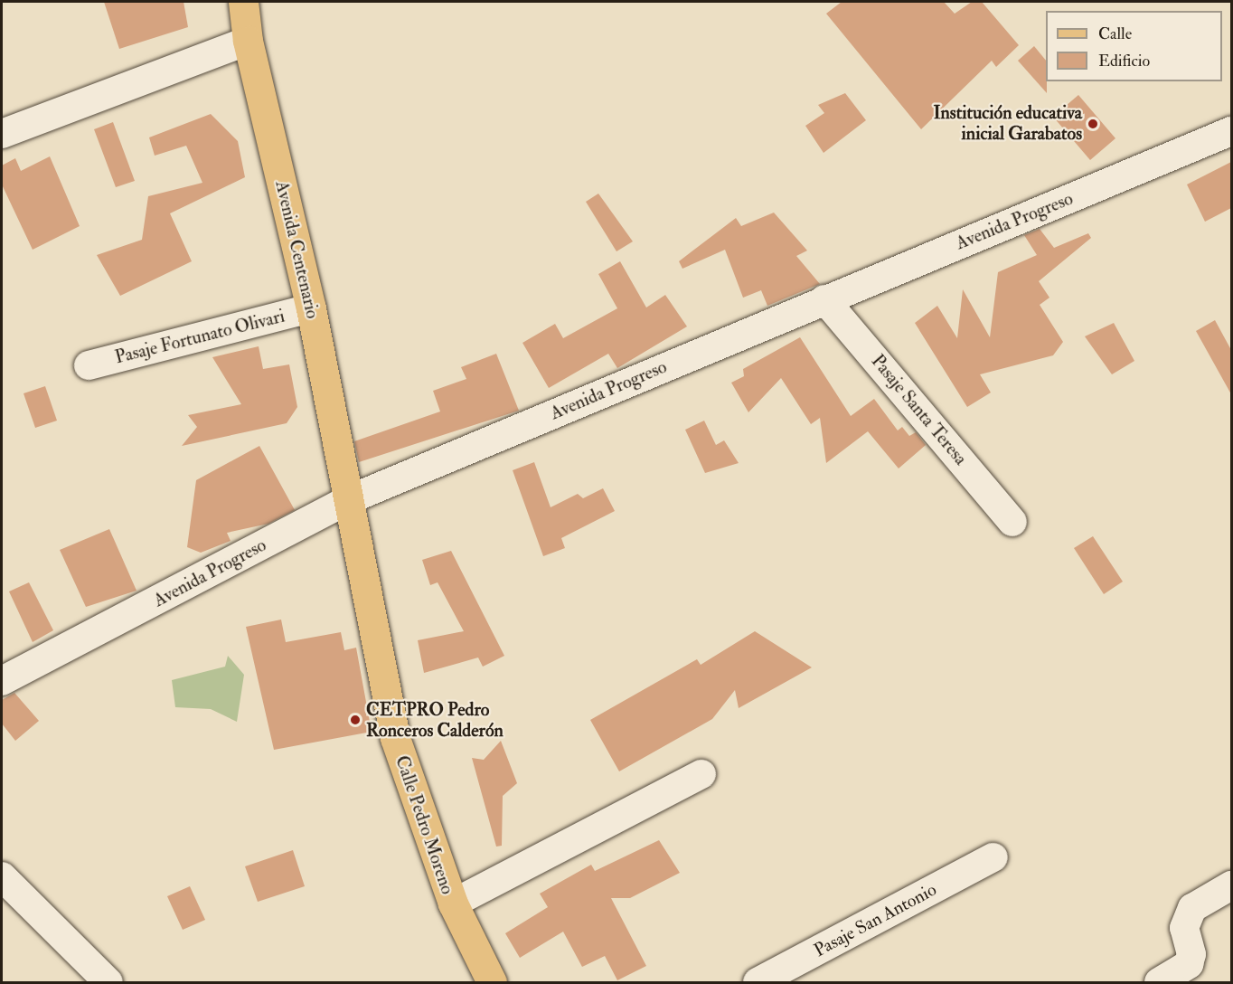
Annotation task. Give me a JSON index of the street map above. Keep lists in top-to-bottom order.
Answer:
{
  "streets": {
    "main road": ["Avenida Centenario", "Calle Pedro Moreno"],
    "street": [
      "Avenida Progreso",
      "Pasaje Fortunato Olivari",
      "Pasaje Santa Teresa",
      "Pasaje San Antonio"
    ]
  },
  "crossings": [
    ["Avenida Progreso", "Avenida Centenario"],
    ["Avenida Progreso", "Pasaje Santa Teresa"],
    ["Avenida Progreso", "Calle Pedro Moreno"],
    ["Avenida Centenario", "Pasaje Fortunato Olivari"],
    ["Avenida Centenario", "Calle Pedro Moreno"]
  ],
  "places": ["Institución educativa inicial Garabatos", "CETPRO Pedro Ronceros Calderón"],
  "legend": ["Calle", "Edificio"]
}
